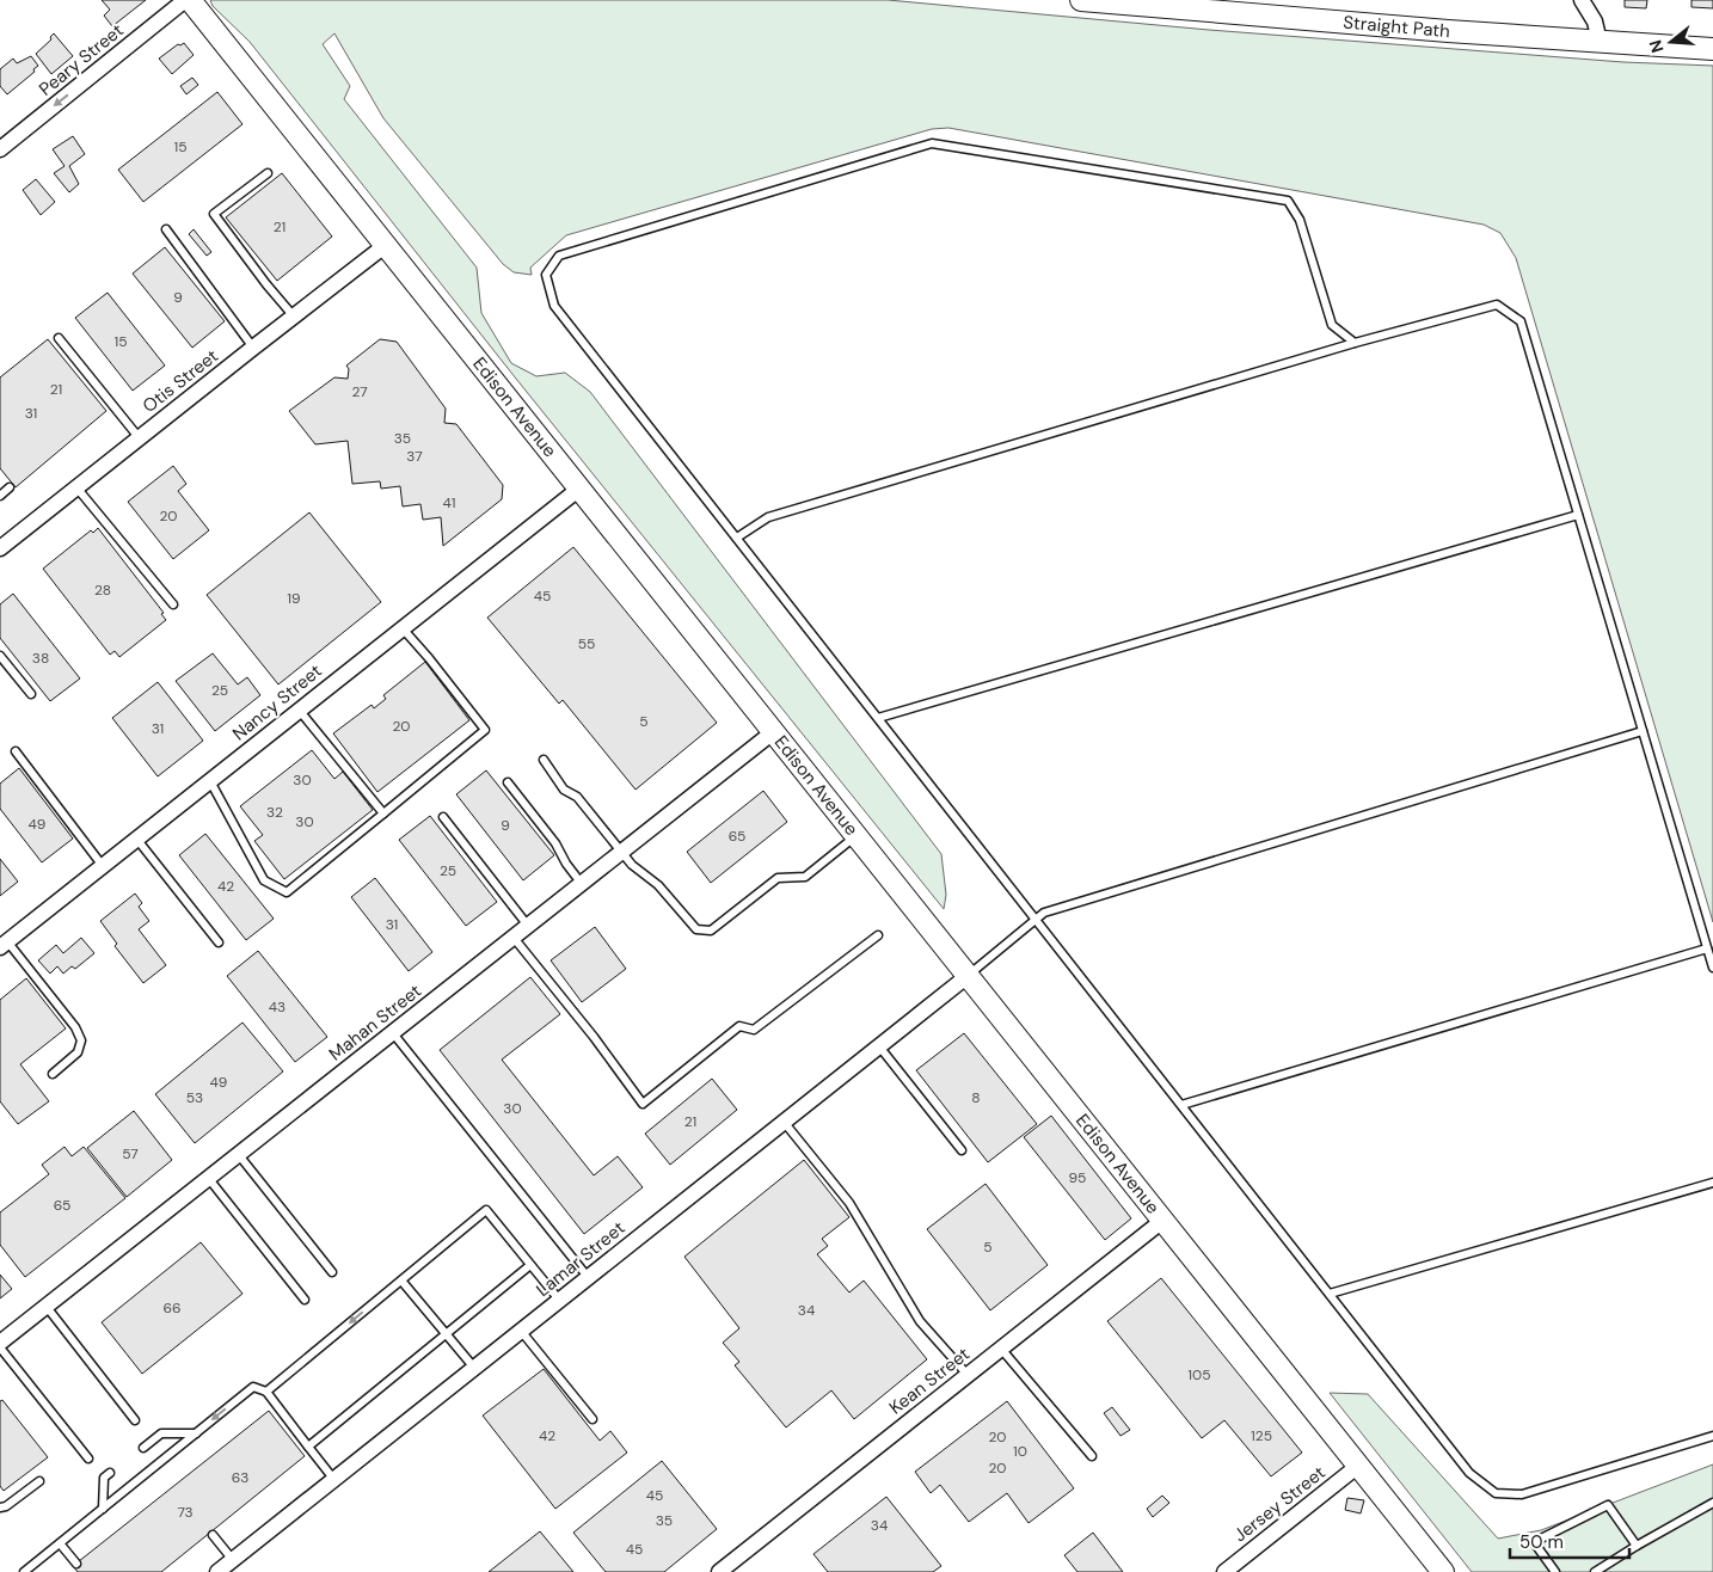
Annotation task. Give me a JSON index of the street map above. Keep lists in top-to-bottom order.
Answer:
{
  "streets": {
    "street": [
      "Straight Path",
      "Peary Street",
      "Otis Street",
      "Edison Avenue",
      "Nancy Street",
      "Mahan Street",
      "Lamar Street",
      "Kean Street",
      "Jersey Street"
    ]
  },
  "crossings": [
    ["Otis Street", "Edison Avenue"],
    ["Edison Avenue", "Nancy Street"],
    ["Edison Avenue", "Mahan Street"],
    ["Edison Avenue", "Lamar Street"],
    ["Edison Avenue", "Kean Street"],
    ["Edison Avenue", "Jersey Street"]
  ],
  "one_way": ["Peary Street"],
  "house_numbers": [
    "15",
    "21",
    "9",
    "15",
    "21",
    "27",
    "31",
    "35",
    "37",
    "41",
    "20",
    "28",
    "45",
    "19",
    "55",
    "38",
    "25",
    "5",
    "20",
    "31",
    "30",
    "32",
    "30",
    "49",
    "9",
    "65",
    "25",
    "42",
    "31",
    "43",
    "49",
    "53",
    "8",
    "30",
    "21",
    "57",
    "95",
    "65",
    "5",
    "66",
    "34",
    "105",
    "42",
    "125",
    "20",
    "10",
    "20",
    "63",
    "45",
    "73",
    "35",
    "34",
    "45"
  ],
  "scale_bar": "50 m",
  "north": "left"
}
